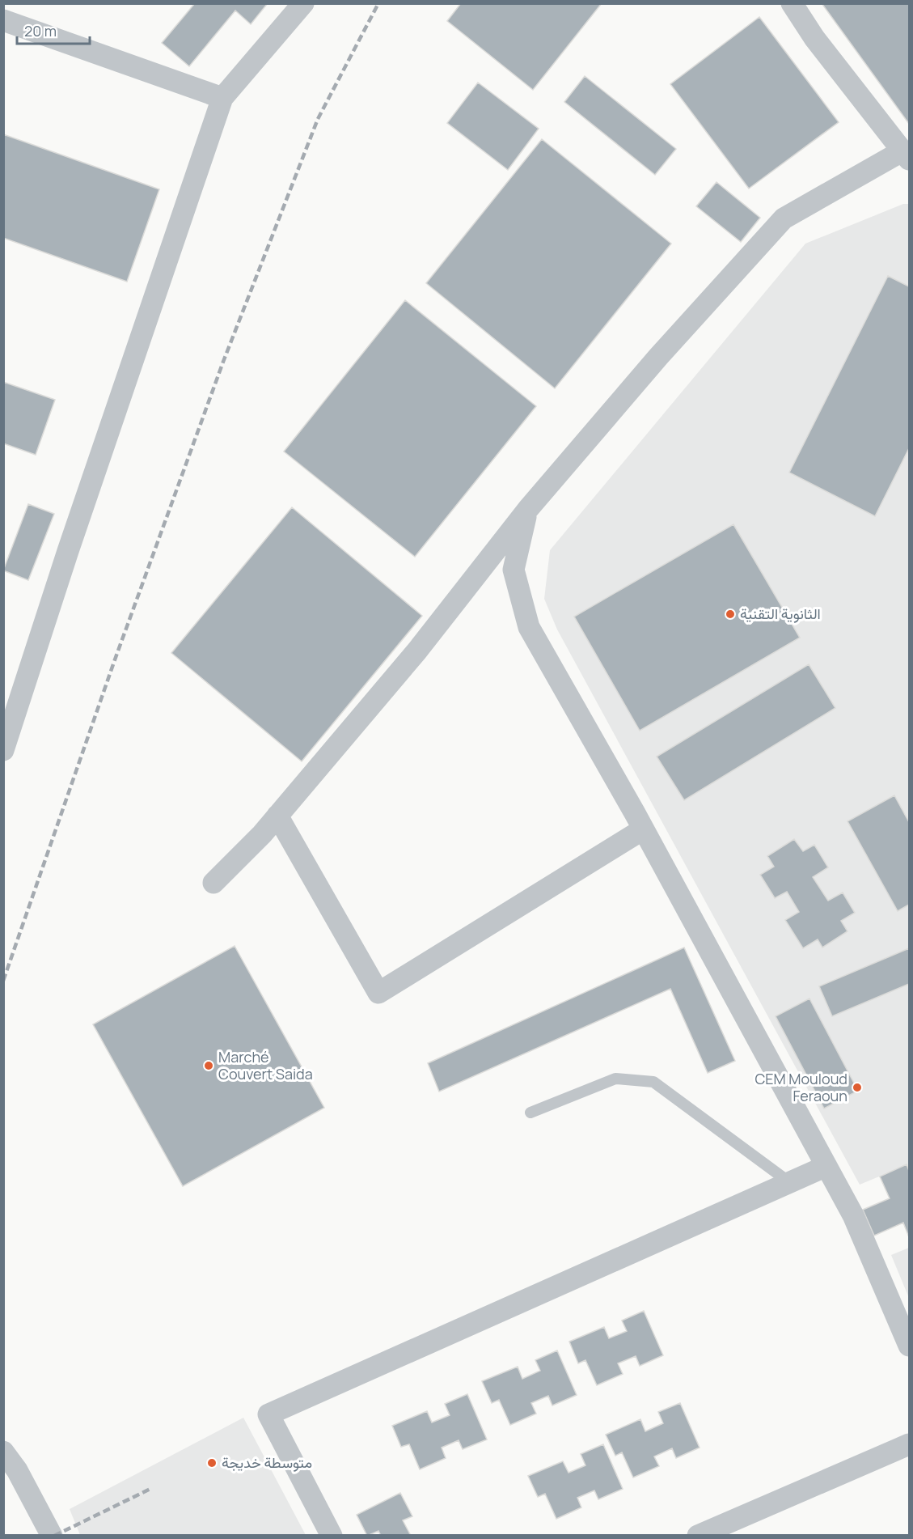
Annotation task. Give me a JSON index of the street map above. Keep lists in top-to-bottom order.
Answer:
{
  "places": [
    "الثانوية التقنية",
    "Marché Couvert Saida",
    "CEM Mouloud Feraoun",
    "متوسطة خديجة"
  ],
  "scale_bar": "20 m"
}
